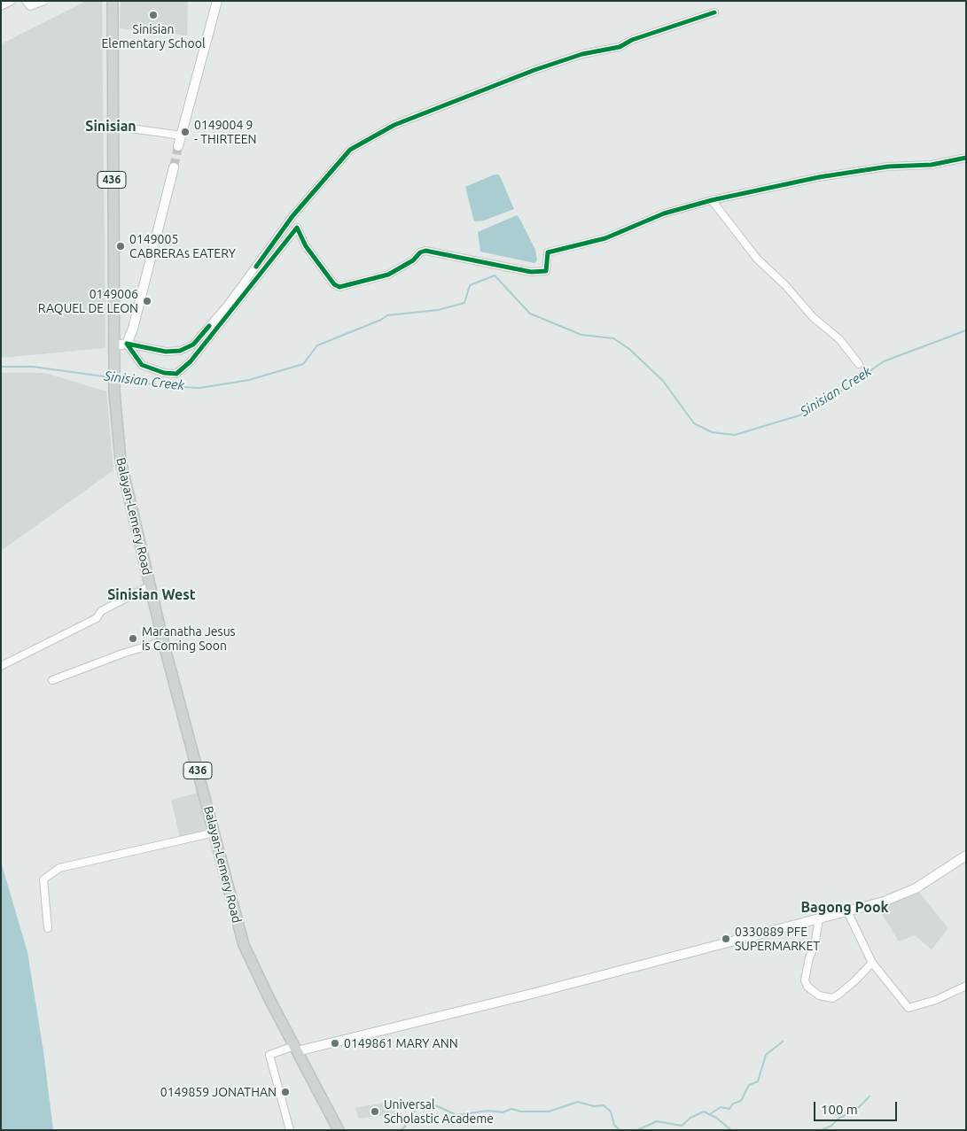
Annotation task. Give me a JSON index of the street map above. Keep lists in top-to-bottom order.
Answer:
{
  "streets": {
    "main road": ["436", "Balayan-Lemery Road"]
  },
  "districts": ["Sinisian", "Sinisian West", "Bagong Pook"],
  "water": ["Sinisian Creek"],
  "places": [
    "Sinisian Elementary School",
    "0149004 9 - THIRTEEN",
    "0149005 CABRERAs EATERY",
    "0149006 RAQUEL DE LEON",
    "Maranatha Jesus is Coming Soon",
    "0330889 PFE SUPERMARKET",
    "0149861 MARY ANN",
    "0149859 JONATHAN",
    "Universal Scholastic Academe"
  ],
  "scale_bar": "100 m"
}
